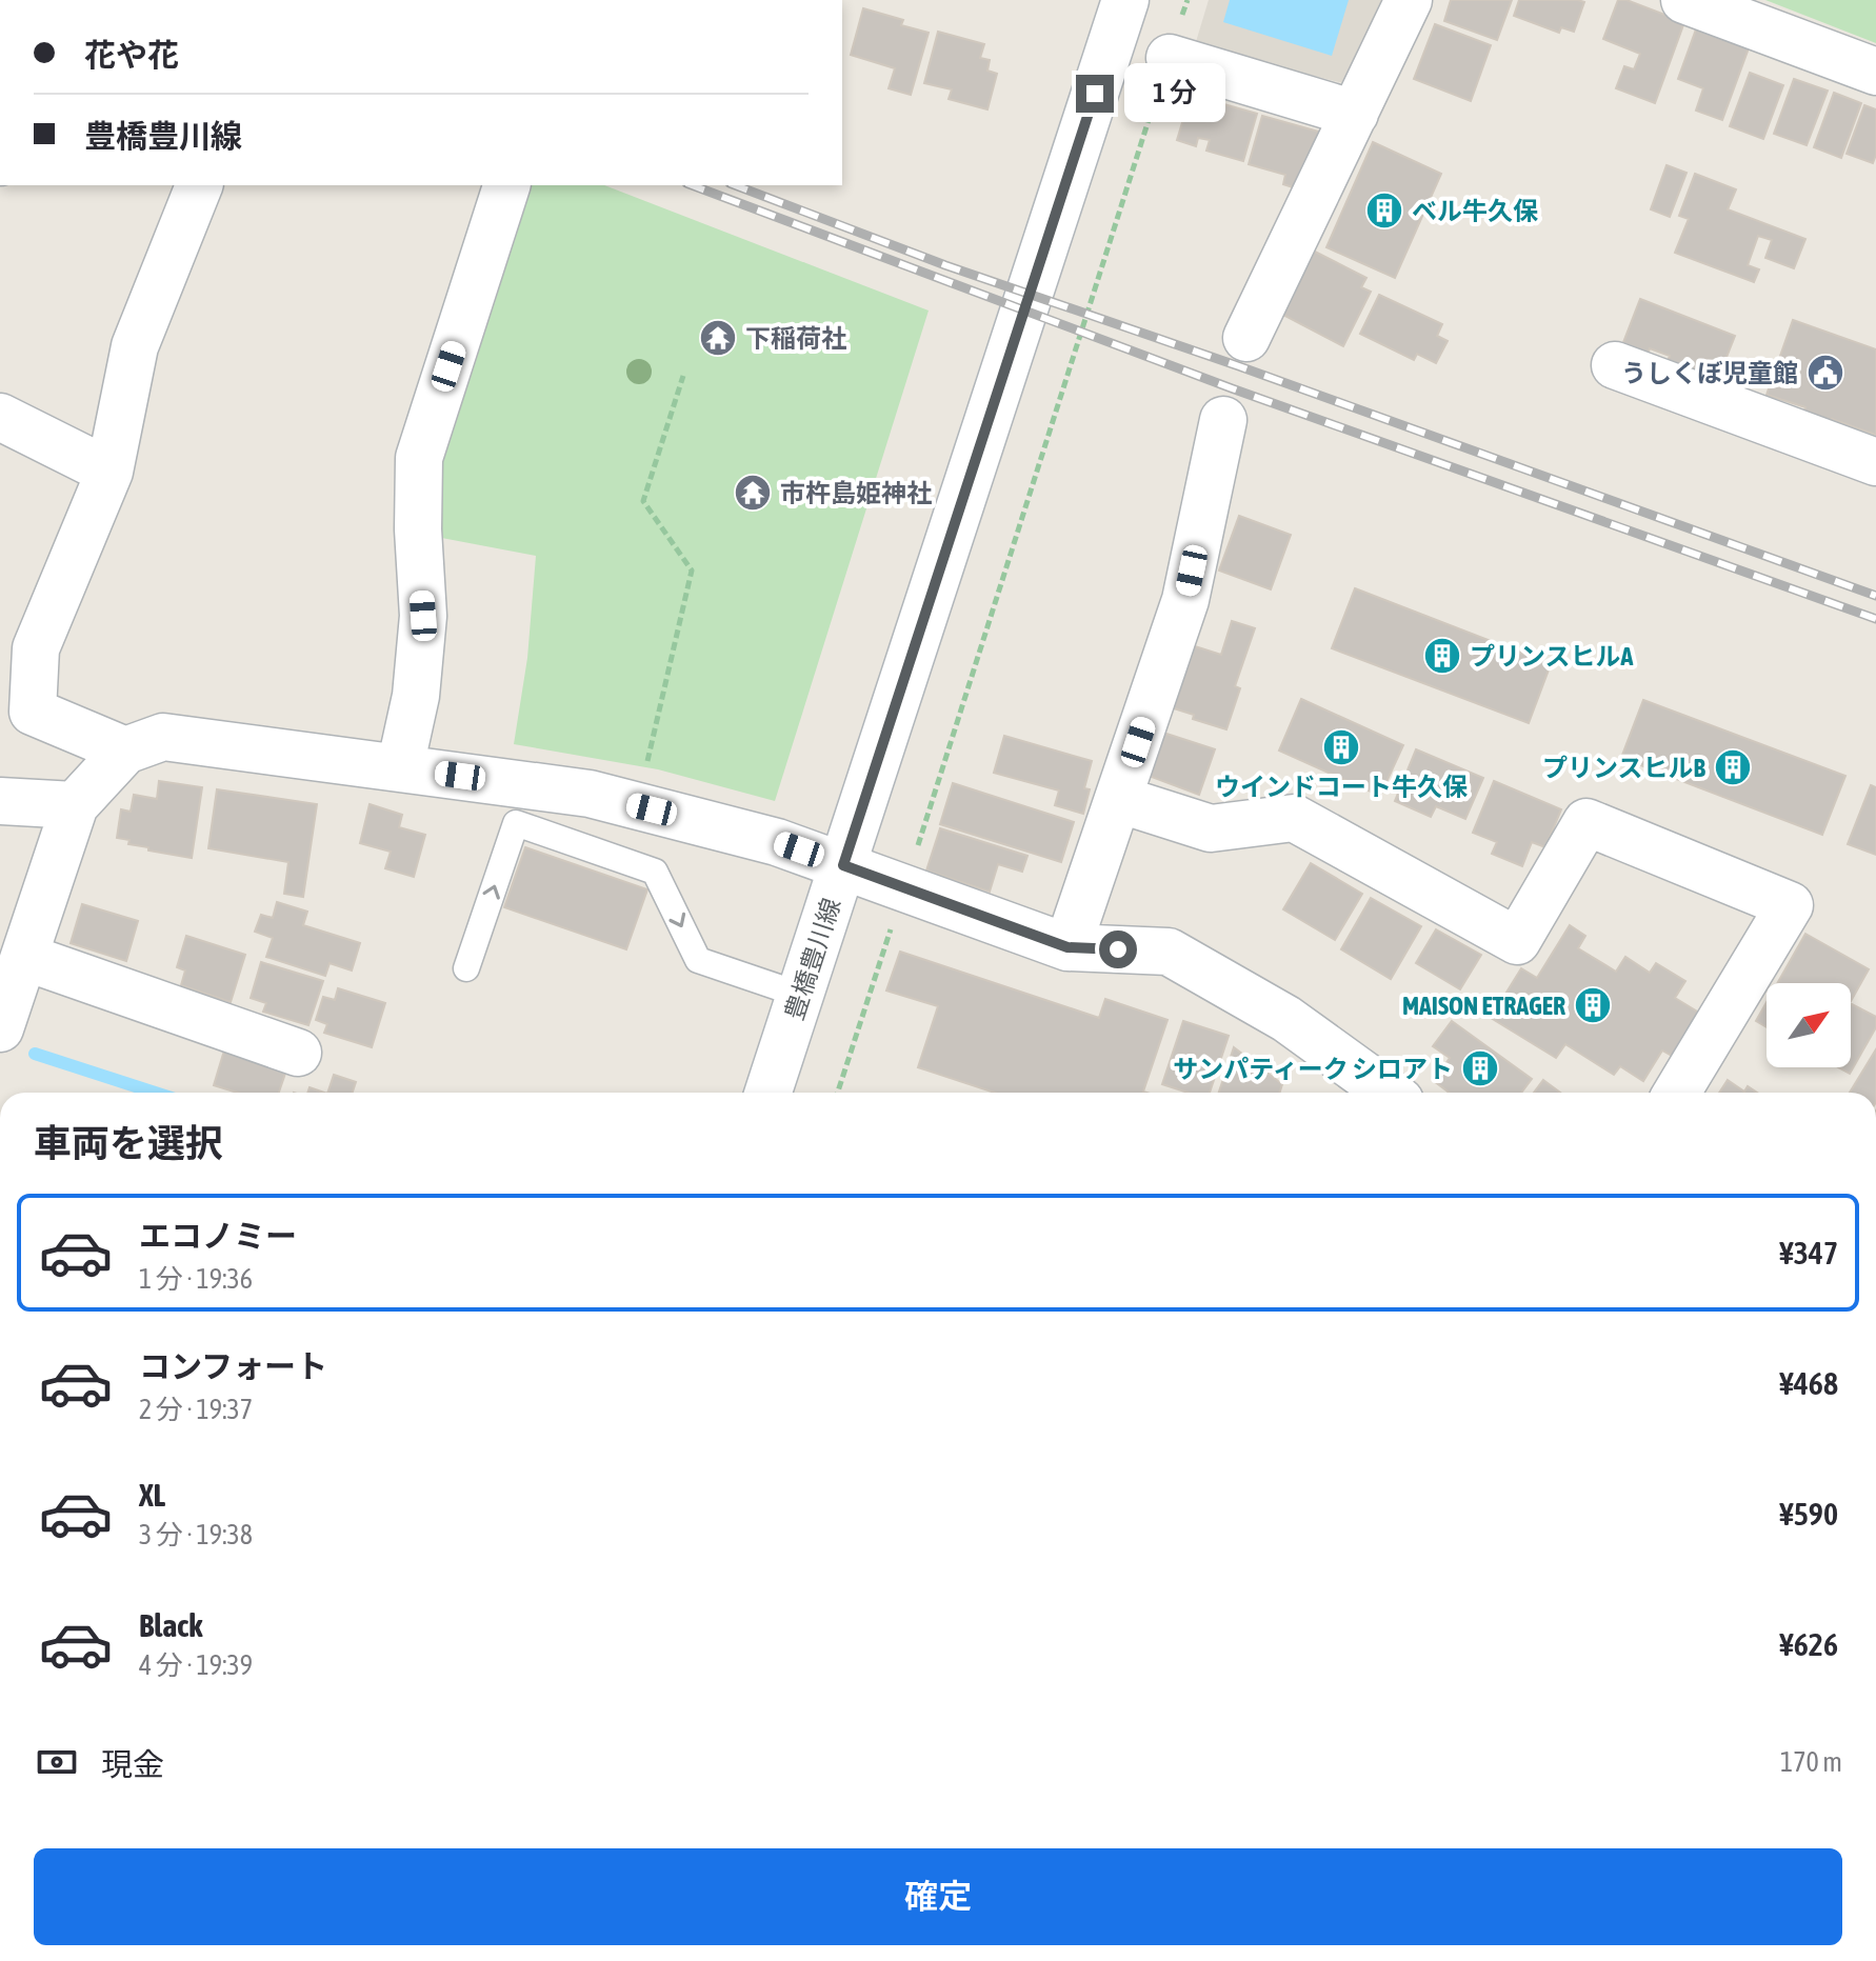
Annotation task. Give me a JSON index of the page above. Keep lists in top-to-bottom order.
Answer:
{
  "streets": {
    "street": ["豊橋豊川線"]
  },
  "places": {
    "building": [
      "ベル牛久保",
      "プリンスヒルA",
      "ウインドコート牛久保",
      "プリンスヒルB",
      "MAISON ETRAGER",
      "サンパティーク シロアト"
    ],
    "temple": ["下稲荷社", "市杵島姫神社"],
    "public building": ["うしくぼ児童館"]
  },
  "north": "top right",
  "page": {
    "banner": ["花や花", "豊橋豊川線"],
    "bubble": "1 分",
    "heading": "車両を選択",
    "list": [
      {
        "name": "エコノミー",
        "note": "1 分 · 19:36",
        "value": "¥347"
      },
      {
        "name": "コンフォート",
        "note": "2 分 · 19:37",
        "value": "¥468"
      },
      {
        "name": "XL",
        "note": "3 分 · 19:38",
        "value": "¥590"
      },
      {
        "name": "Black",
        "note": "4 分 · 19:39",
        "value": "¥626"
      }
    ],
    "pay": ["現金", "170 m"],
    "buttons": "確定"
  }
}
